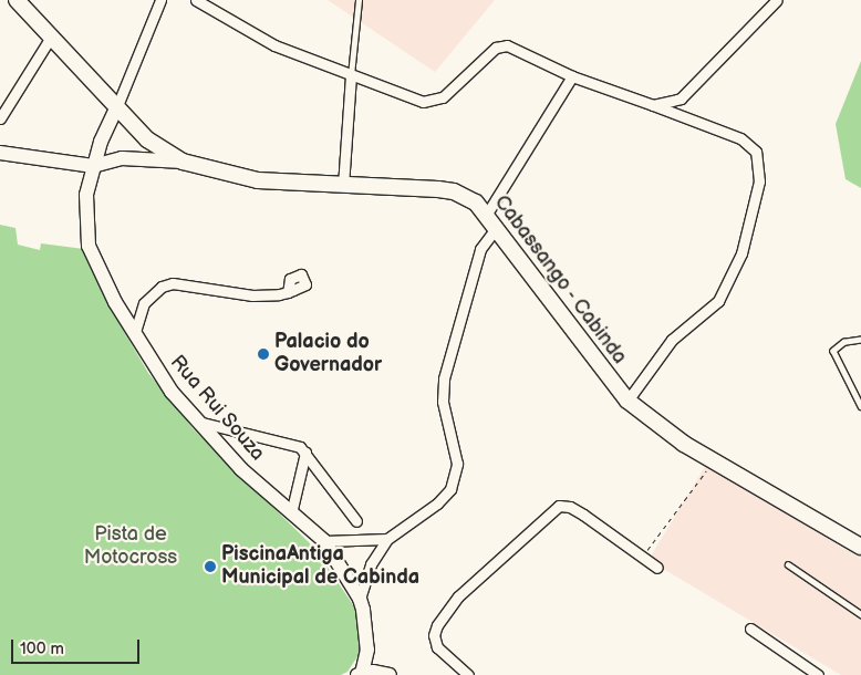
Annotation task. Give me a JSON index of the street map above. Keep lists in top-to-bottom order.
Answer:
{
  "streets": {
    "main road": ["Cabassango - Cabinda"],
    "street": ["Rua Rui Souza"]
  },
  "crossings": [
    ["Cabassango - Cabinda", "Rua Rui Souza"]
  ],
  "parks": ["Pista de Motocross"],
  "places": ["Palacio do Governador", "PiscinaAntiga Municipal de Cabinda"],
  "scale_bar": "100 m"
}
